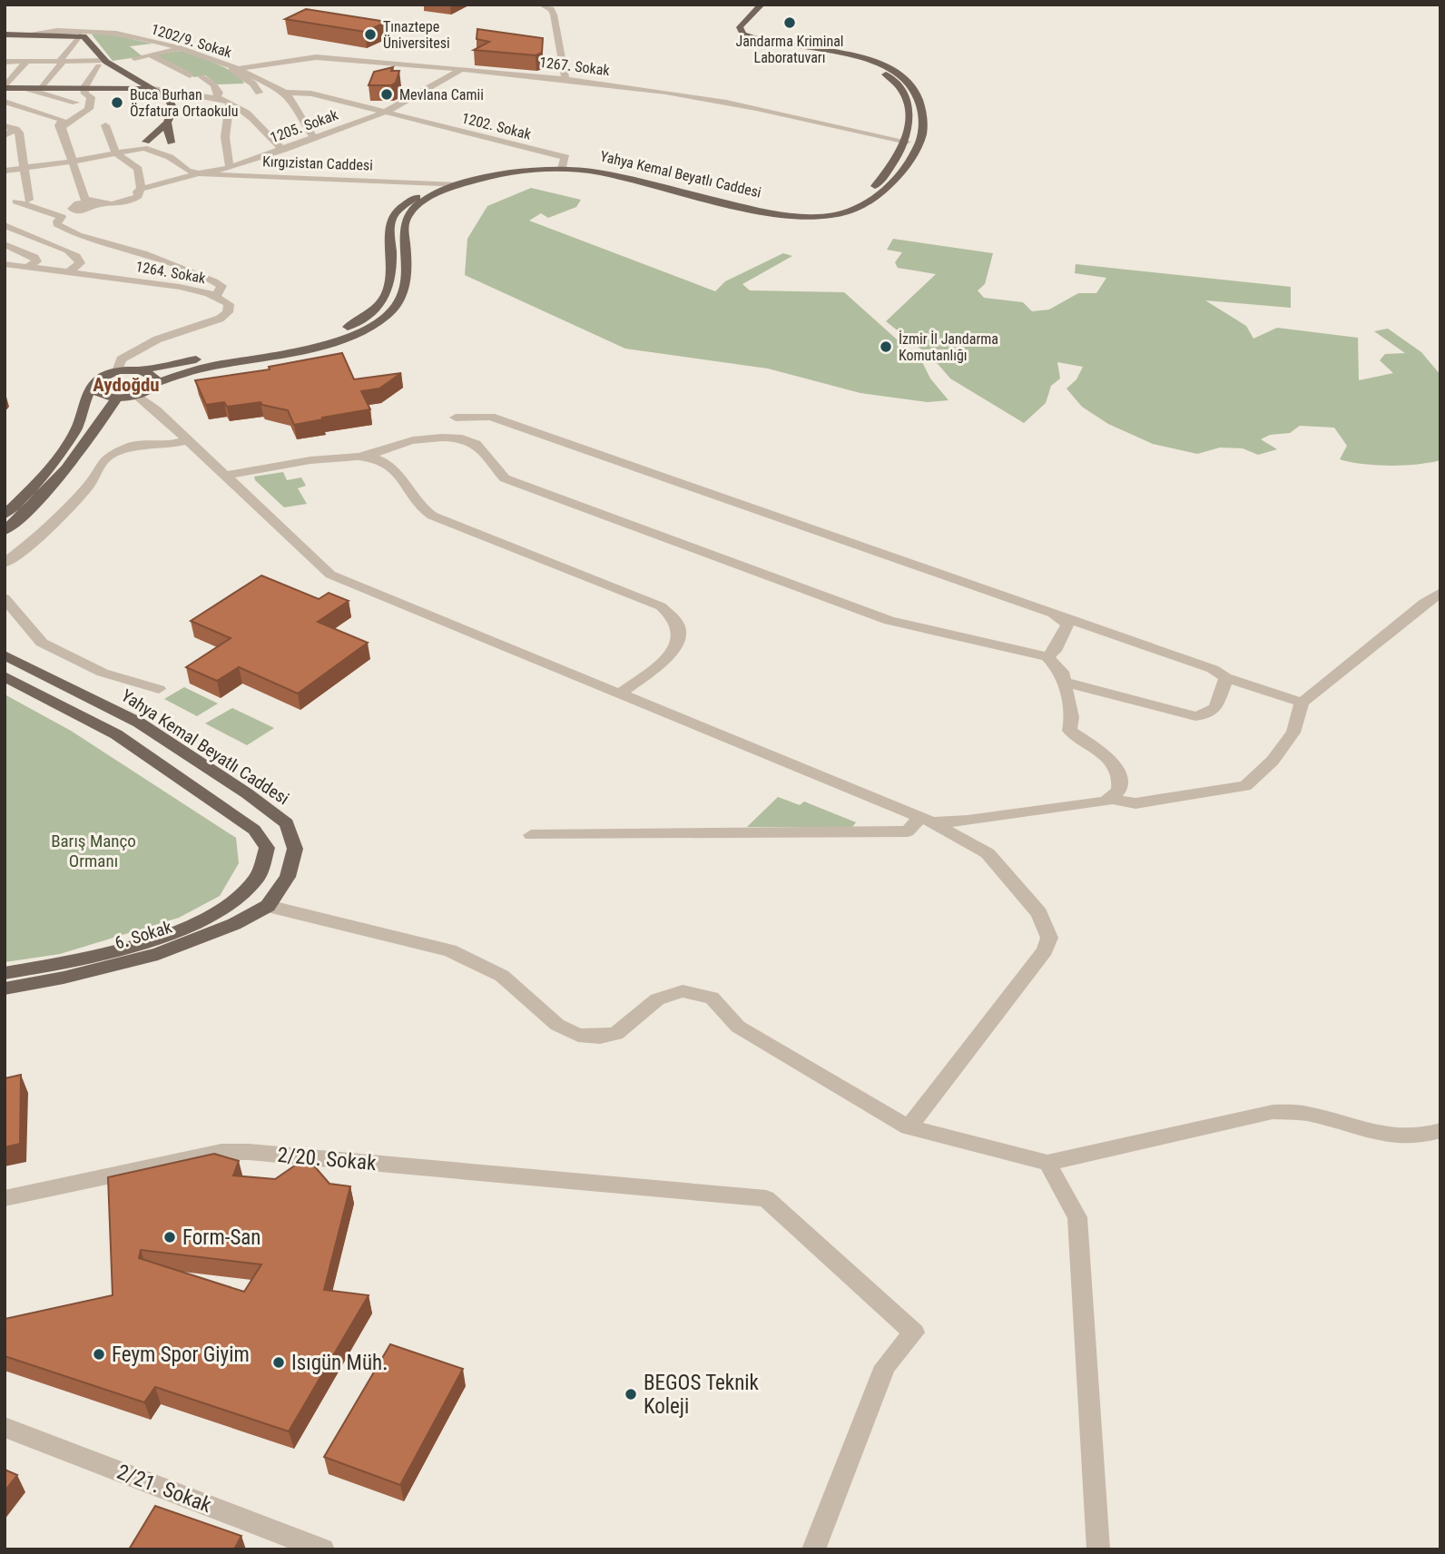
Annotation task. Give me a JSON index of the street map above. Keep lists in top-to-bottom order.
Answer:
{
  "streets": {
    "main road": ["Yahya Kemal Beyatlı Caddesi", "6. Sokak"],
    "street": [
      "1202/9. Sokak",
      "1267. Sokak",
      "1205. Sokak",
      "1202. Sokak",
      "Kırgızistan Caddesi",
      "1264. Sokak",
      "2/20. Sokak",
      "2/21. Sokak"
    ]
  },
  "crossings": [
    ["1202/9. Sokak", "1267. Sokak"],
    ["1202/9. Sokak", "1205. Sokak"],
    ["1202/9. Sokak", "1202. Sokak"],
    ["1267. Sokak", "1205. Sokak"],
    ["1267. Sokak", "Yahya Kemal Beyatlı Caddesi"],
    ["1205. Sokak", "1202. Sokak"],
    ["1205. Sokak", "Kırgızistan Caddesi"],
    ["1202. Sokak", "Yahya Kemal Beyatlı Caddesi"],
    ["Kırgızistan Caddesi", "Yahya Kemal Beyatlı Caddesi"],
    ["Yahya Kemal Beyatlı Caddesi", "6. Sokak"]
  ],
  "districts": ["Aydoğdu"],
  "parks": ["Barış Manço Ormanı"],
  "places": [
    "Jandarma Kriminal Laboratuvarı",
    "Tınaztepe Üniversitesi",
    "Mevlana Camii",
    "Buca Burhan Özfatura Ortaokulu",
    "İzmir İl Jandarma Komutanlığı",
    "Form-San",
    "Feym Spor Giyim",
    "Isıgün Müh.",
    "BEGOS Teknik Koleji"
  ]
}
